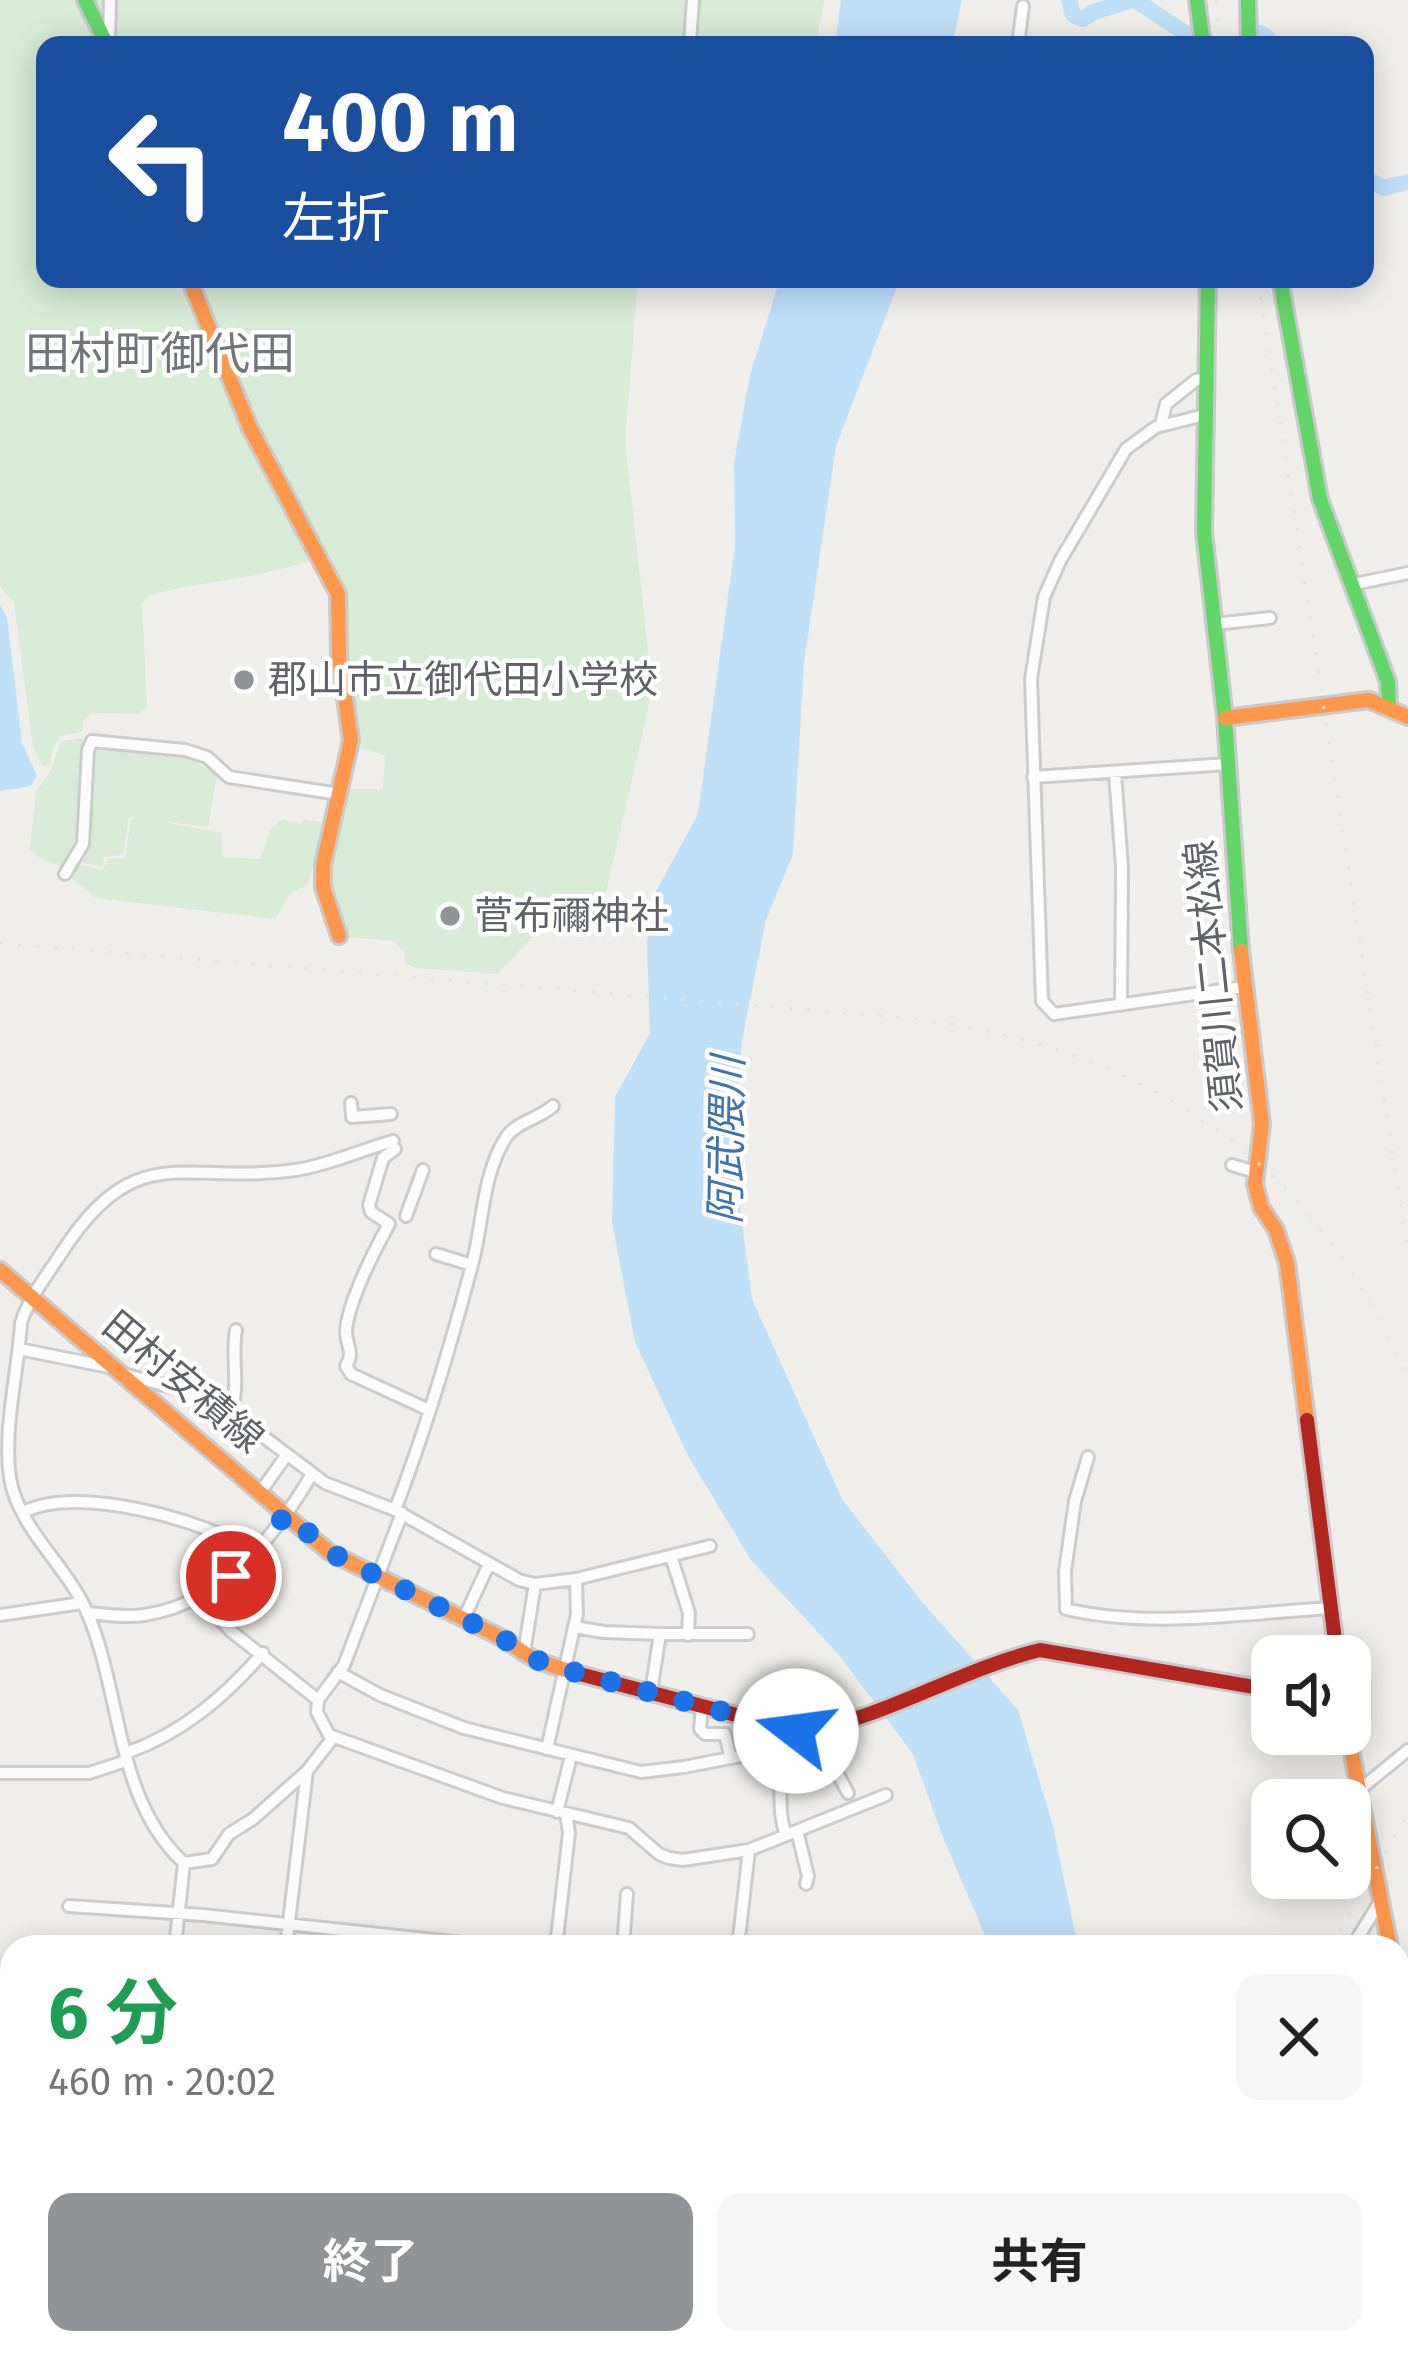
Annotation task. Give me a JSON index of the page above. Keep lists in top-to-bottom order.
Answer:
{
  "streets": {
    "main road": ["須賀川二本松線", "田村安積線"]
  },
  "districts": ["田村町御代田"],
  "water": ["阿武隈川"],
  "places": ["郡山市立御代田小学校", "菅布禰神社"],
  "page": {
    "turn": ["400 m", "左折"],
    "heading": ["6 分", "460 m · 20:02"],
    "buttons": ["終了", "共有"]
  }
}
